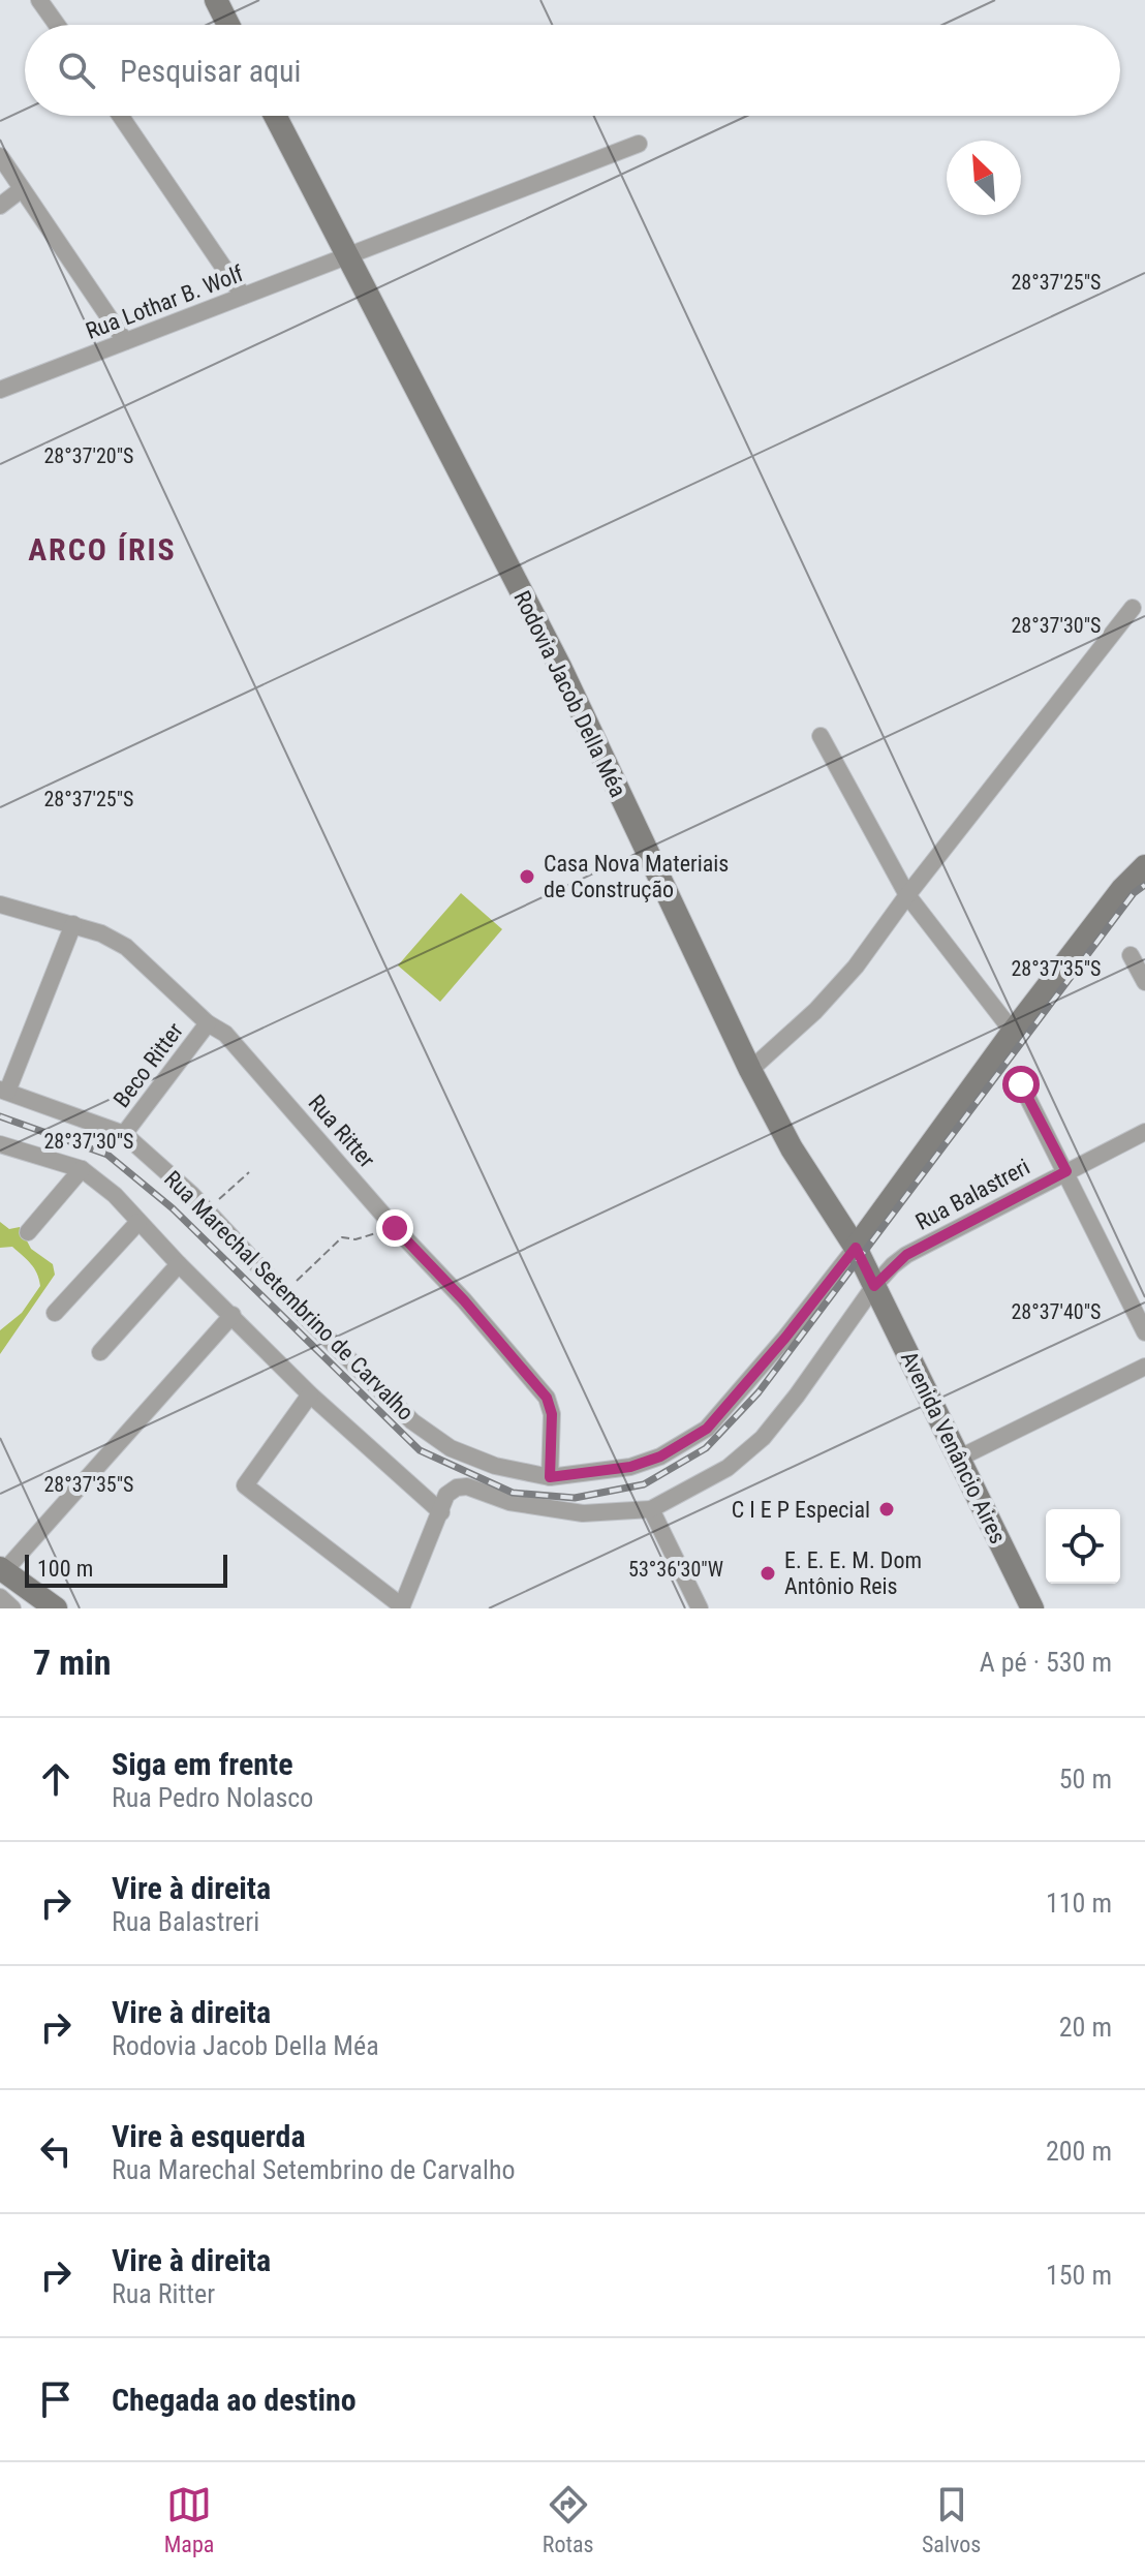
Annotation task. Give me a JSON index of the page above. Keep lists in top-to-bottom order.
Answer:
{
  "streets": {
    "street": [
      "Rua Lothar B. Wolf",
      "Rodovia Jacob Della Méa",
      "Beco Ritter",
      "Rua Ritter",
      "Rua Balastreri",
      "Rua Marechal Setembrino de Carvalho",
      "Avenida Venâncio Aires"
    ]
  },
  "crossings": [
    ["Rua Lothar B. Wolf", "Rodovia Jacob Della Méa"],
    ["Rodovia Jacob Della Méa", "Rua Balastreri"],
    ["Rodovia Jacob Della Méa", "Rua Marechal Setembrino de Carvalho"],
    ["Rodovia Jacob Della Méa", "Avenida Venâncio Aires"],
    ["Beco Ritter", "Rua Ritter"],
    ["Beco Ritter", "Rua Marechal Setembrino de Carvalho"],
    ["Rua Ritter", "Rua Marechal Setembrino de Carvalho"],
    ["Rua Balastreri", "Avenida Venâncio Aires"]
  ],
  "districts": ["ARCO ÍRIS"],
  "places": ["Casa Nova Materiais de Construção", "C I E P Especial", "E. E. E. M. Dom Antônio Reis"],
  "scale_bar": "100 m",
  "north": "top left",
  "page": {
    "search": "Pesquisar aqui",
    "scale": "100 m",
    "heading": ["7 min", "A pé · 530 m"],
    "list": [
      ["Siga em frente", "Rua Pedro Nolasco", "50 m"],
      ["Vire à direita", "Rua Balastreri", "110 m"],
      ["Vire à direita", "Rodovia Jacob Della Méa", "20 m"],
      ["Vire à esquerda", "Rua Marechal Setembrino de Carvalho", "200 m"],
      ["Vire à direita", "Rua Ritter", "150 m"],
      "Chegada ao destino"
    ],
    "nav": ["Mapa", "Rotas", "Salvos"]
  },
  "coordinates": [
    "28°37'25\"S",
    "28°37'20\"S",
    "28°37'30\"S",
    "28°37'35\"S",
    "28°37'40\"S",
    "53°36'30\"W"
  ]
}
